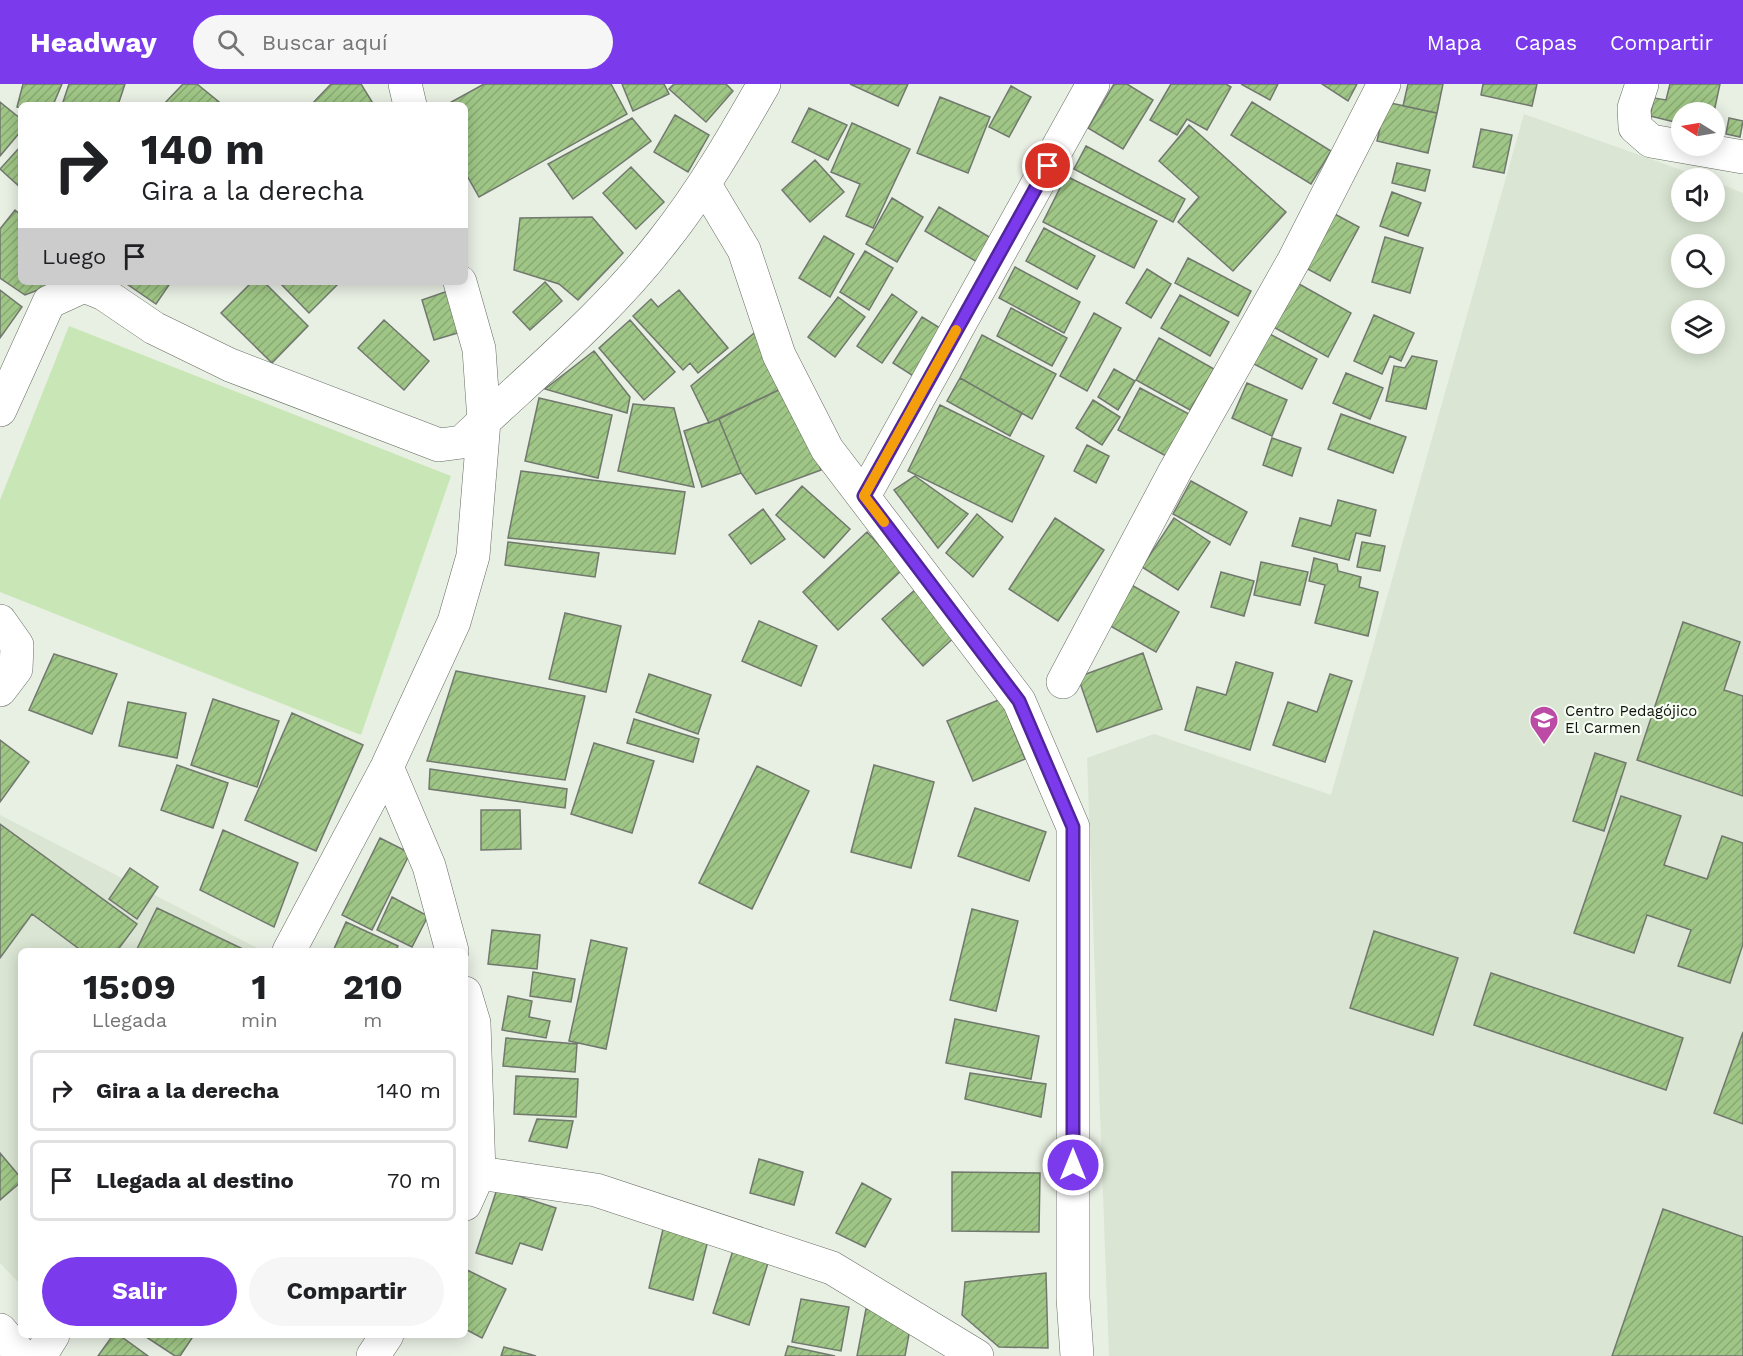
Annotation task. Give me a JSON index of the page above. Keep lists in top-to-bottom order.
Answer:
{
  "places": {
    "school or university": ["Centro Pedagójico El Carmen"]
  },
  "north": "left",
  "page": {
    "header": "Headway",
    "search": "Buscar aquí",
    "nav": ["Mapa", "Capas", "Compartir"],
    "turn": ["140 m", "Gira a la derecha"],
    "then": "Luego",
    "eta": [
      "15:09",
      "Llegada",
      "1",
      "min",
      "210",
      "m"
    ],
    "list": [
      {
        "name": "Gira a la derecha",
        "value": "140 m"
      },
      {
        "name": "Llegada al destino",
        "value": "70 m"
      }
    ],
    "buttons": ["Salir", "Compartir"]
  }
}
